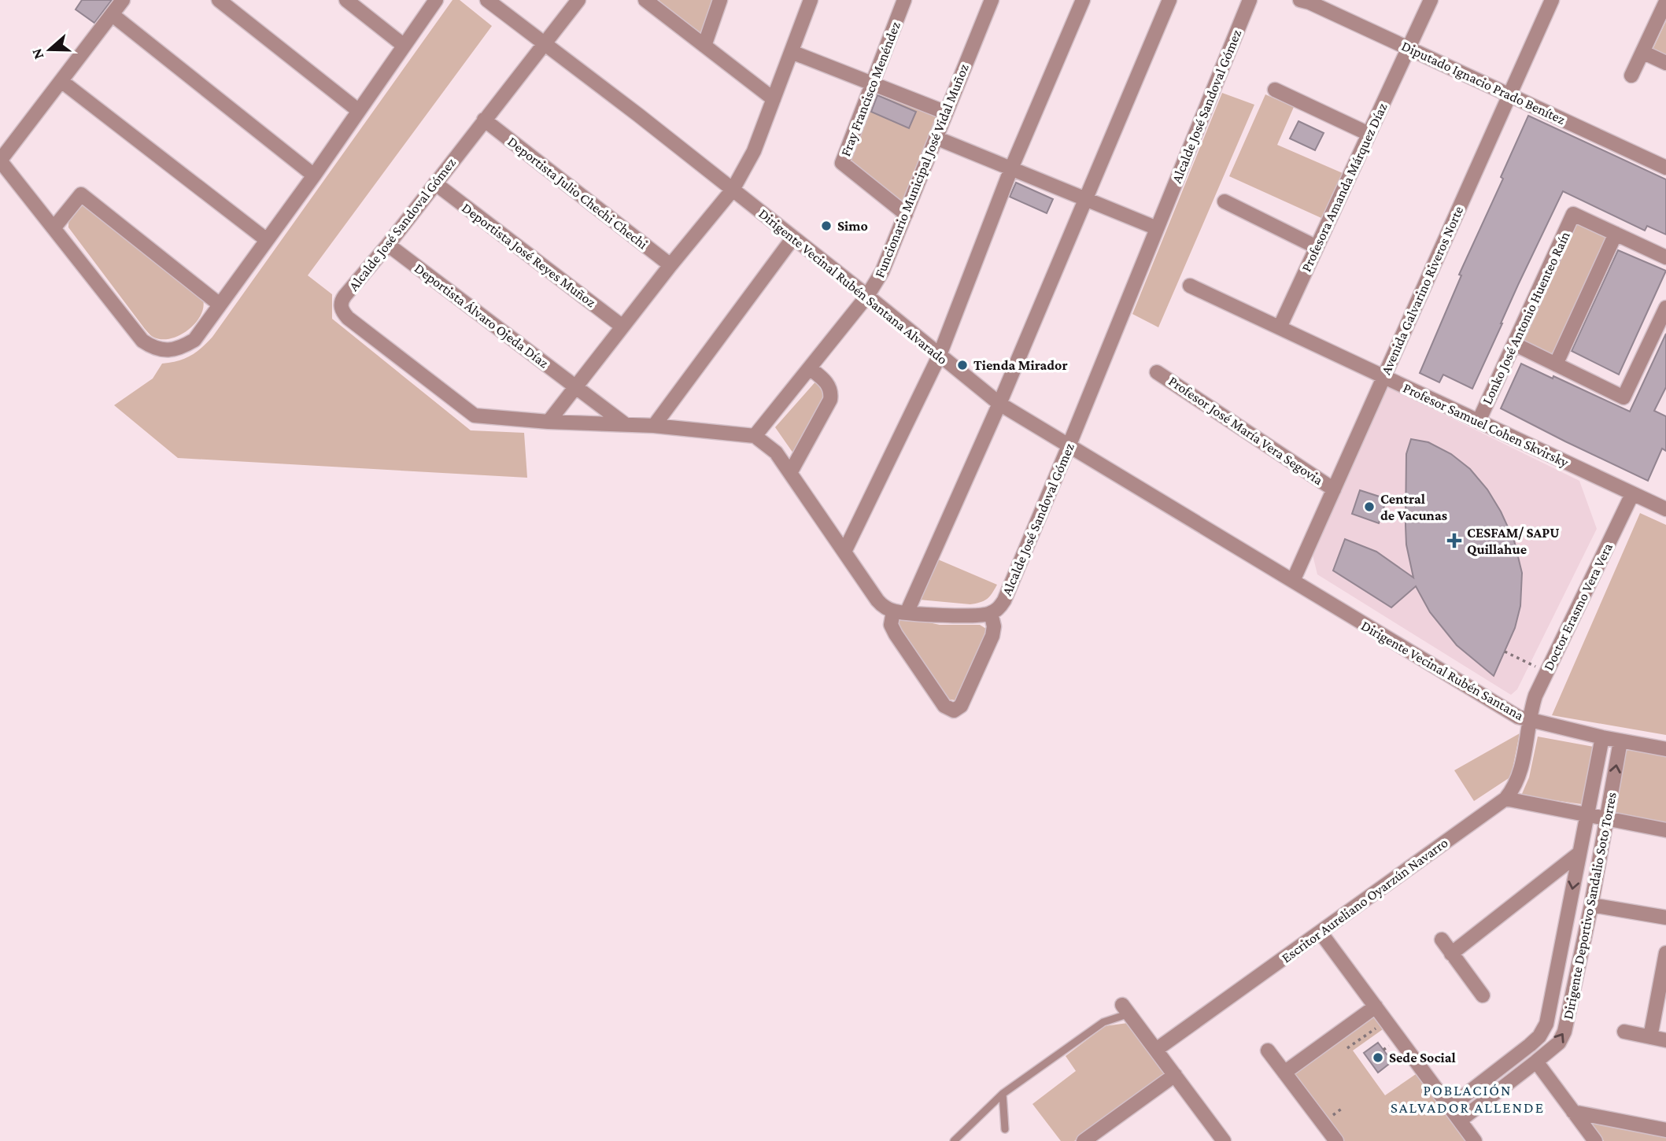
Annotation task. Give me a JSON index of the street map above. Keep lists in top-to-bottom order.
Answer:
{
  "streets": {
    "street": [
      "Diputado Ignacio Prado Benítez",
      "Fray Francisco Menéndez",
      "Alcalde José Sandoval Gómez",
      "Funcionario Municipal José Vidal Muñoz",
      "Profesora Amanda Márquez Díaz",
      "Deportista Julio Chechi Chechi",
      "Deportista José Reyes Muñoz",
      "Dirigente Vecinal Rubén Santana Alvarado",
      "Avenida Galvarino Riveros Norte",
      "Deportista Álvaro Ojeda Díaz",
      "Lonko José Antonio Huenteo Raín",
      "Profesor Samuel Cohen Skvirsky",
      "Profesor José María Vera Segovia",
      "Doctor Erasmo Vera Vera",
      "Dirigente Vecinal Rubén Santana",
      "Escritor Aureliano Oyarzún Navarro",
      "Dirigente Deportivo Sandalio Soto Torres"
    ]
  },
  "crossings": [
    ["Diputado Ignacio Prado Benítez", "Profesora Amanda Márquez Díaz"],
    ["Diputado Ignacio Prado Benítez", "Avenida Galvarino Riveros Norte"],
    ["Fray Francisco Menéndez", "Funcionario Municipal José Vidal Muñoz"],
    ["Alcalde José Sandoval Gómez", "Funcionario Municipal José Vidal Muñoz"],
    ["Alcalde José Sandoval Gómez", "Deportista Julio Chechi Chechi"],
    ["Alcalde José Sandoval Gómez", "Deportista José Reyes Muñoz"],
    ["Alcalde José Sandoval Gómez", "Dirigente Vecinal Rubén Santana Alvarado"],
    ["Alcalde José Sandoval Gómez", "Deportista Álvaro Ojeda Díaz"],
    ["Funcionario Municipal José Vidal Muñoz", "Dirigente Vecinal Rubén Santana Alvarado"],
    ["Profesora Amanda Márquez Díaz", "Profesor Samuel Cohen Skvirsky"],
    ["Dirigente Vecinal Rubén Santana Alvarado", "Avenida Galvarino Riveros Norte"],
    ["Dirigente Vecinal Rubén Santana Alvarado", "Dirigente Vecinal Rubén Santana"],
    ["Avenida Galvarino Riveros Norte", "Profesor Samuel Cohen Skvirsky"],
    ["Avenida Galvarino Riveros Norte", "Profesor José María Vera Segovia"],
    ["Avenida Galvarino Riveros Norte", "Dirigente Vecinal Rubén Santana"],
    ["Lonko José Antonio Huenteo Raín", "Profesor Samuel Cohen Skvirsky"],
    ["Profesor Samuel Cohen Skvirsky", "Doctor Erasmo Vera Vera"],
    ["Doctor Erasmo Vera Vera", "Dirigente Vecinal Rubén Santana"],
    ["Doctor Erasmo Vera Vera", "Escritor Aureliano Oyarzún Navarro"],
    ["Dirigente Vecinal Rubén Santana", "Escritor Aureliano Oyarzún Navarro"],
    ["Dirigente Vecinal Rubén Santana", "Dirigente Deportivo Sandalio Soto Torres"]
  ],
  "districts": ["POBLACIÓN SALVADOR ALLENDE"],
  "places": {
    "other": [
      "Simo",
      "Tienda Mirador",
      "Central de Vacunas",
      "Sede Social"
    ],
    "health": ["CESFAM/ SAPU Quillahue"]
  },
  "north": "left"
}
